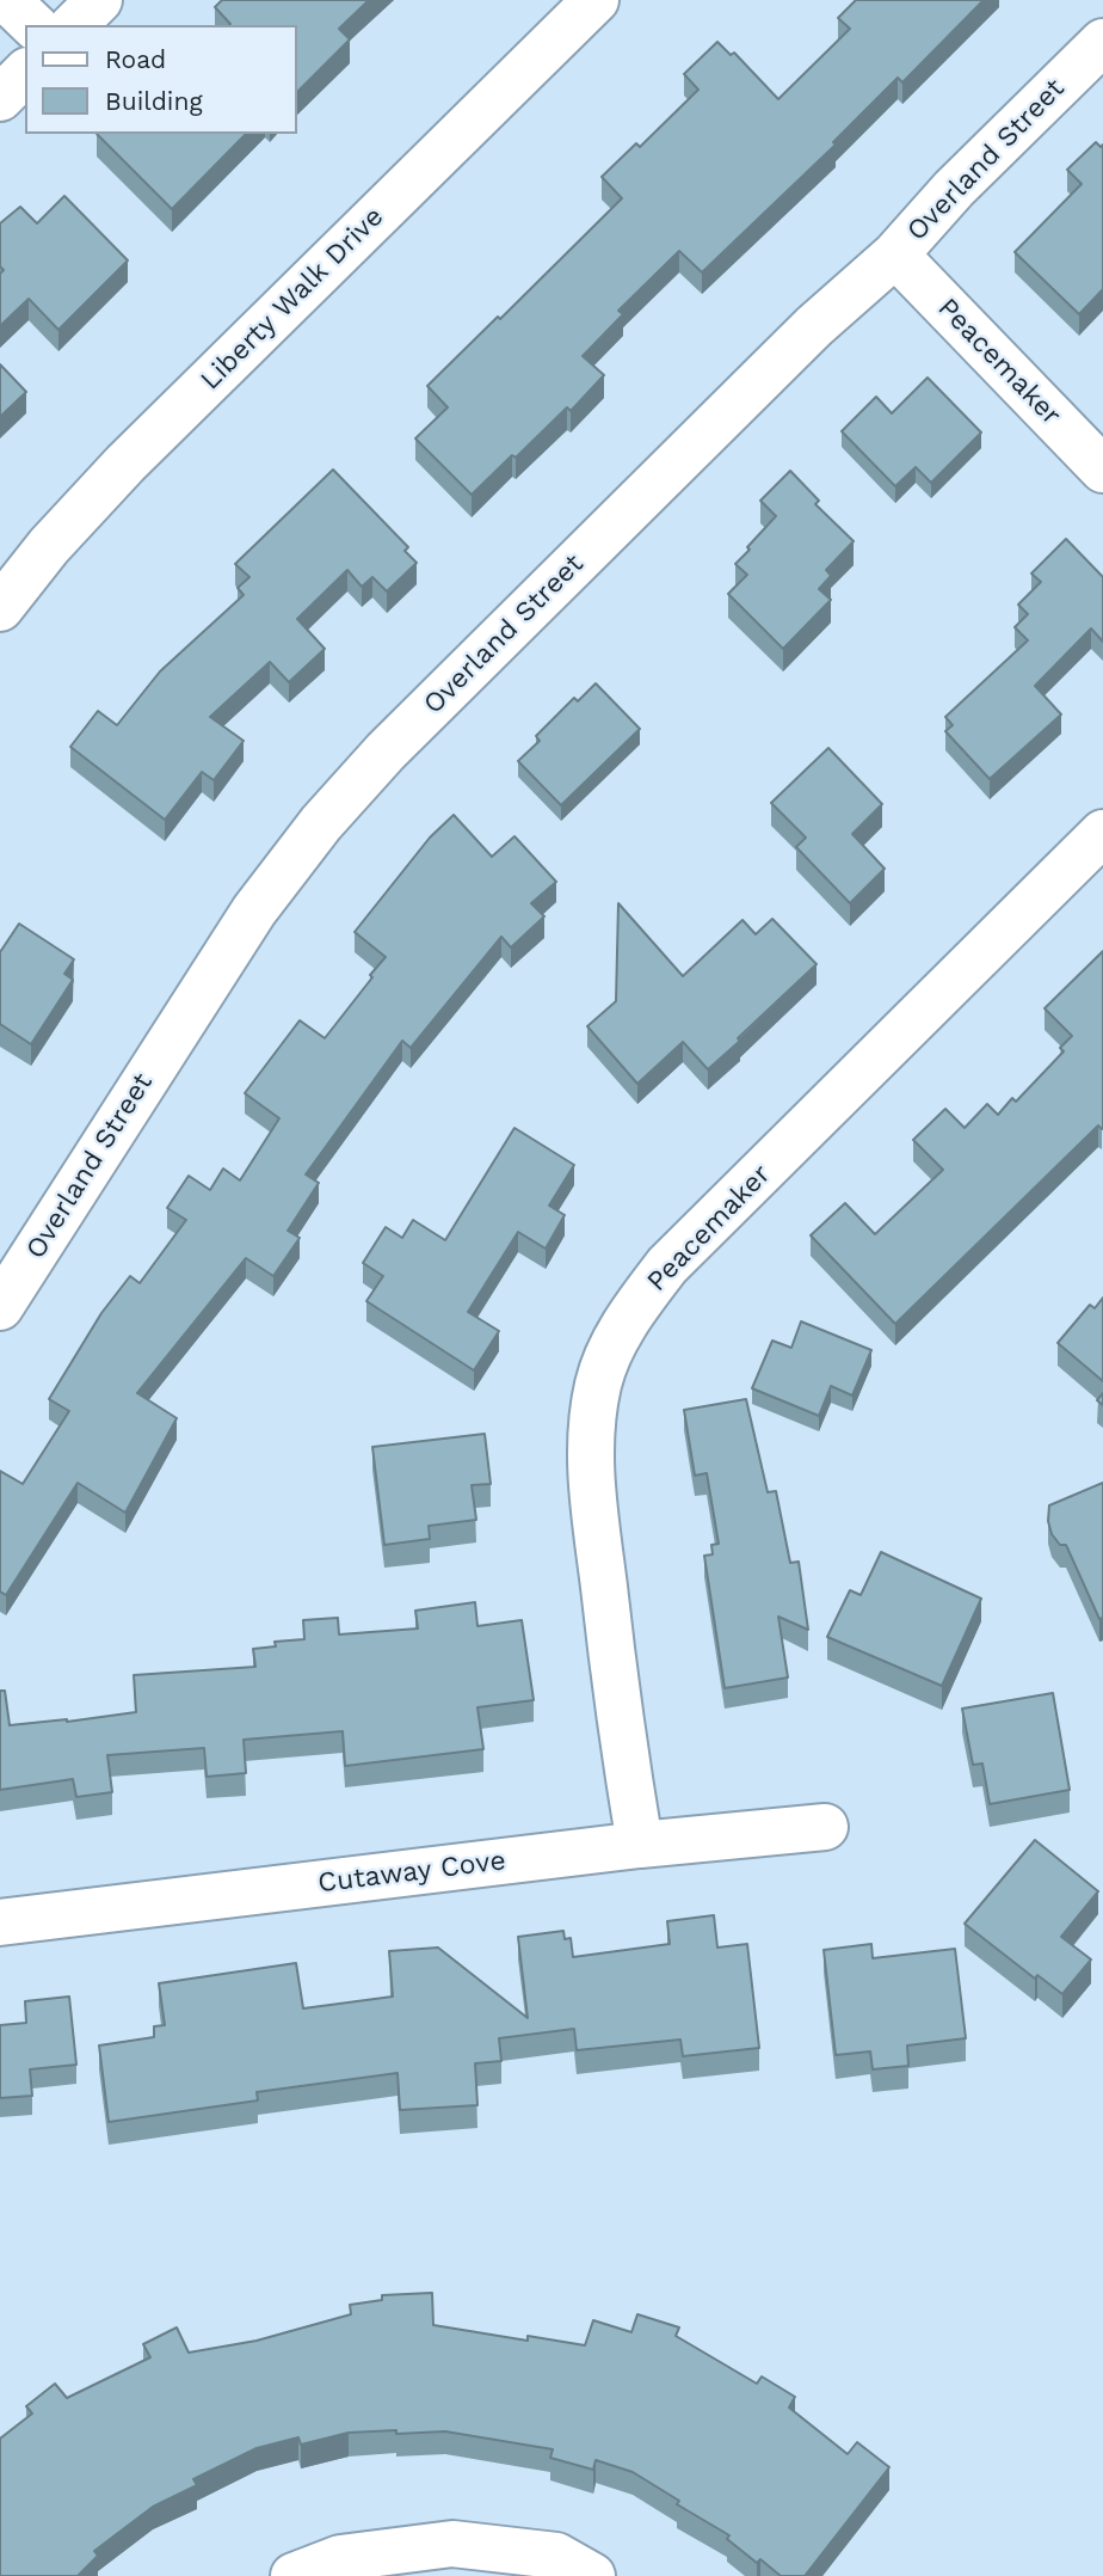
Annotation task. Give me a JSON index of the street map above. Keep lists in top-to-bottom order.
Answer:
{
  "streets": {
    "street": [
      "Overland Street",
      "Liberty Walk Drive",
      "Peacemaker",
      "Cutaway Cove"
    ]
  },
  "crossings": [
    ["Overland Street", "Peacemaker"],
    ["Peacemaker", "Cutaway Cove"]
  ],
  "legend": ["Road", "Building"]
}
